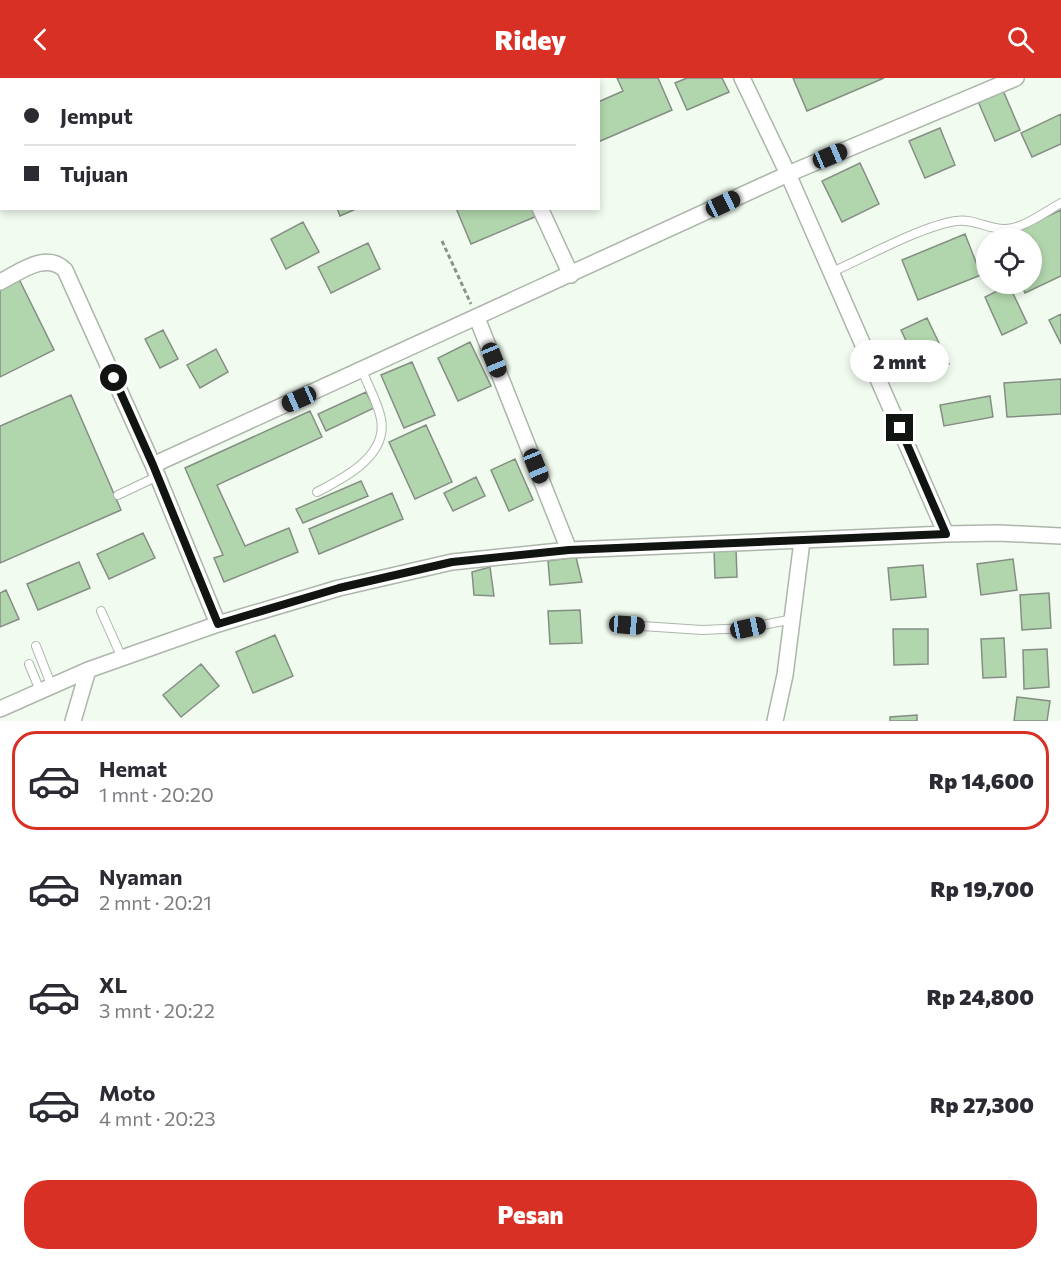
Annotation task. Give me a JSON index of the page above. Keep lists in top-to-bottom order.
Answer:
{
  "page": {
    "header": "Ridey",
    "banner": ["Jemput", "Tujuan"],
    "bubble": "2 mnt",
    "list": [
      {
        "name": "Hemat",
        "note": "1 mnt · 20:20",
        "value": "Rp 14,600"
      },
      {
        "name": "Nyaman",
        "note": "2 mnt · 20:21",
        "value": "Rp 19,700"
      },
      {
        "name": "XL",
        "note": "3 mnt · 20:22",
        "value": "Rp 24,800"
      },
      {
        "name": "Moto",
        "note": "4 mnt · 20:23",
        "value": "Rp 27,300"
      }
    ],
    "buttons": "Pesan"
  }
}
